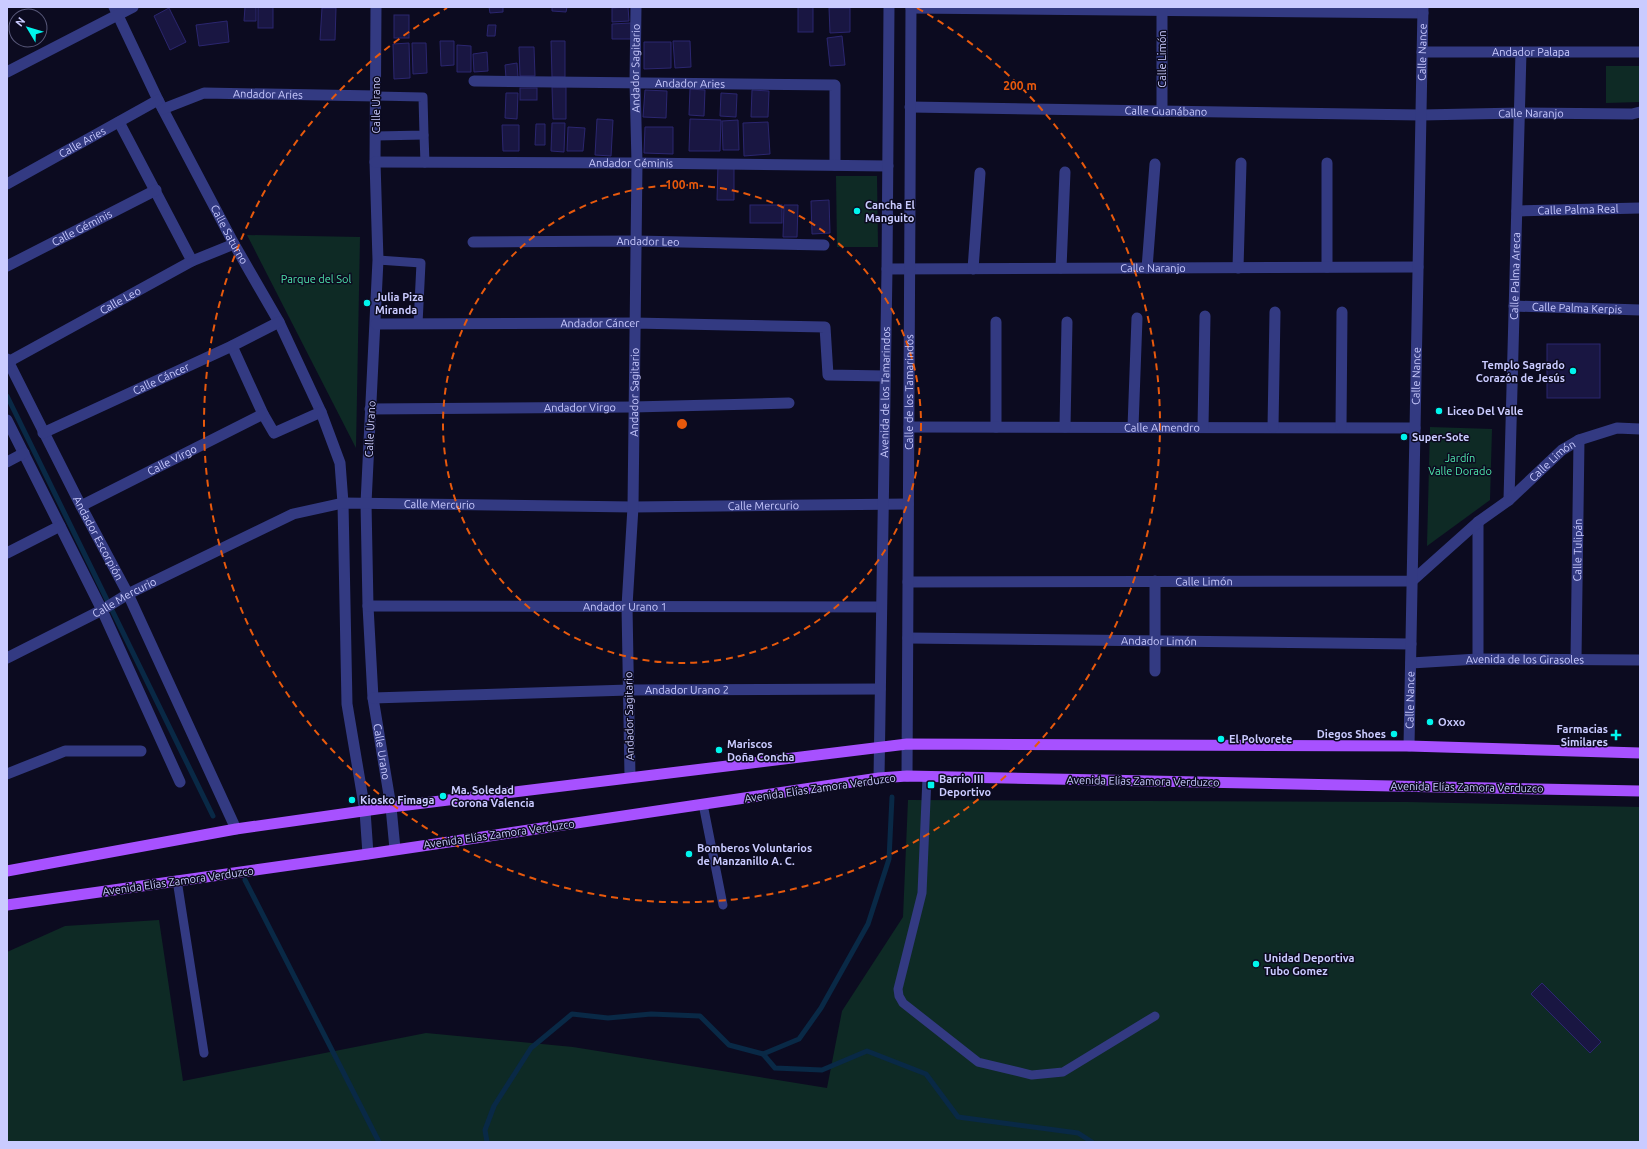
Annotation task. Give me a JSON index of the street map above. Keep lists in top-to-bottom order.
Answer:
{
  "streets": {
    "main road": ["Avenida Elías Zamora Verduzco"],
    "street": [
      "Andador Palapa",
      "Calle Nance",
      "Calle Limón",
      "Andador Sagitario",
      "Andador Aries",
      "Calle Urano",
      "Calle Guanábano",
      "Calle Naranjo",
      "Calle Aries",
      "Andador Géminis",
      "Calle Palma Real",
      "Calle Géminis",
      "Calle Saturno",
      "Andador Leo",
      "Calle Palma Areca",
      "Calle Leo",
      "Calle Palma Kerpis",
      "Andador Cáncer",
      "Calle Cáncer",
      "Avenida de los Tamarindos",
      "Calle de los Tamarindos",
      "Andador Virgo",
      "Calle Almendro",
      "Calle Virgo",
      "Calle Mercurio",
      "Andador Escorpión",
      "Calle Tulipán",
      "Andador Urano 1",
      "Andador Limón",
      "Avenida de los Girasoles",
      "Andador Urano 2"
    ]
  },
  "crossings": [
    ["Andador Palapa", "Calle Nance"],
    ["Andador Palapa", "Calle Palma Areca"],
    ["Calle Nance", "Calle Limón"],
    ["Calle Nance", "Calle Guanábano"],
    ["Calle Nance", "Calle Naranjo"],
    ["Calle Nance", "Calle Almendro"],
    ["Calle Nance", "Andador Limón"],
    ["Calle Nance", "Avenida de los Girasoles"],
    ["Calle Limón", "Calle Guanábano"],
    ["Calle Limón", "Calle Palma Areca"],
    ["Calle Limón", "Calle de los Tamarindos"],
    ["Calle Limón", "Calle Tulipán"],
    ["Andador Sagitario", "Andador Aries"],
    ["Andador Sagitario", "Andador Géminis"],
    ["Andador Sagitario", "Andador Leo"],
    ["Andador Sagitario", "Andador Cáncer"],
    ["Andador Sagitario", "Andador Virgo"],
    ["Andador Sagitario", "Calle Mercurio"],
    ["Andador Sagitario", "Andador Urano 1"],
    ["Andador Sagitario", "Andador Urano 2"],
    ["Andador Aries", "Calle Urano"],
    ["Andador Aries", "Calle Aries"],
    ["Andador Aries", "Andador Géminis"],
    ["Andador Aries", "Calle Saturno"],
    ["Calle Urano", "Andador Géminis"],
    ["Calle Urano", "Andador Cáncer"],
    ["Calle Urano", "Andador Virgo"],
    ["Calle Urano", "Calle Mercurio"],
    ["Calle Urano", "Andador Urano 1"],
    ["Calle Urano", "Andador Urano 2"],
    ["Calle Urano", "Avenida Elías Zamora Verduzco"],
    ["Calle Guanábano", "Calle Naranjo"],
    ["Calle Guanábano", "Calle de los Tamarindos"],
    ["Calle Naranjo", "Calle Palma Areca"],
    ["Calle Naranjo", "Avenida de los Tamarindos"],
    ["Calle Naranjo", "Calle de los Tamarindos"],
    ["Calle Aries", "Calle Saturno"],
    ["Andador Géminis", "Avenida de los Tamarindos"],
    ["Calle Palma Real", "Calle Palma Areca"],
    ["Calle Saturno", "Calle Leo"],
    ["Calle Saturno", "Calle Cáncer"],
    ["Calle Saturno", "Calle Mercurio"],
    ["Calle Palma Areca", "Calle Palma Kerpis"],
    ["Calle Leo", "Andador Escorpión"],
    ["Andador Cáncer", "Avenida de los Tamarindos"],
    ["Calle Cáncer", "Andador Escorpión"],
    ["Avenida de los Tamarindos", "Calle Mercurio"],
    ["Avenida de los Tamarindos", "Andador Urano 1"],
    ["Avenida de los Tamarindos", "Andador Urano 2"],
    ["Avenida de los Tamarindos", "Avenida Elías Zamora Verduzco"],
    ["Calle de los Tamarindos", "Calle Almendro"],
    ["Calle de los Tamarindos", "Calle Mercurio"],
    ["Calle de los Tamarindos", "Andador Limón"],
    ["Calle de los Tamarindos", "Avenida Elías Zamora Verduzco"],
    ["Calle Virgo", "Andador Escorpión"],
    ["Calle Mercurio", "Andador Escorpión"],
    ["Calle Tulipán", "Avenida de los Girasoles"]
  ],
  "parks": ["Parque del Sol", "Jardín Valle Dorado"],
  "places": {
    "other": [
      "Cancha El Manguito",
      "Julia Piza Miranda",
      "Templo Sagrado Corazón de Jesús",
      "Liceo Del Valle",
      "Super-Sote",
      "Oxxo",
      "Diegos Shoes",
      "El Polvorete",
      "Mariscos Doña Concha",
      "Ma. Soledad Corona Valencia",
      "Kiosko Fimaga",
      "Bomberos Voluntarios de Manzanillo A. C.",
      "Unidad Deportiva Tubo Gomez"
    ],
    "health": ["Farmacias Similares"],
    "transit": ["Barrio III Deportivo"]
  },
  "north": "top left",
  "rings": ["200 m", "100 m"]
}
